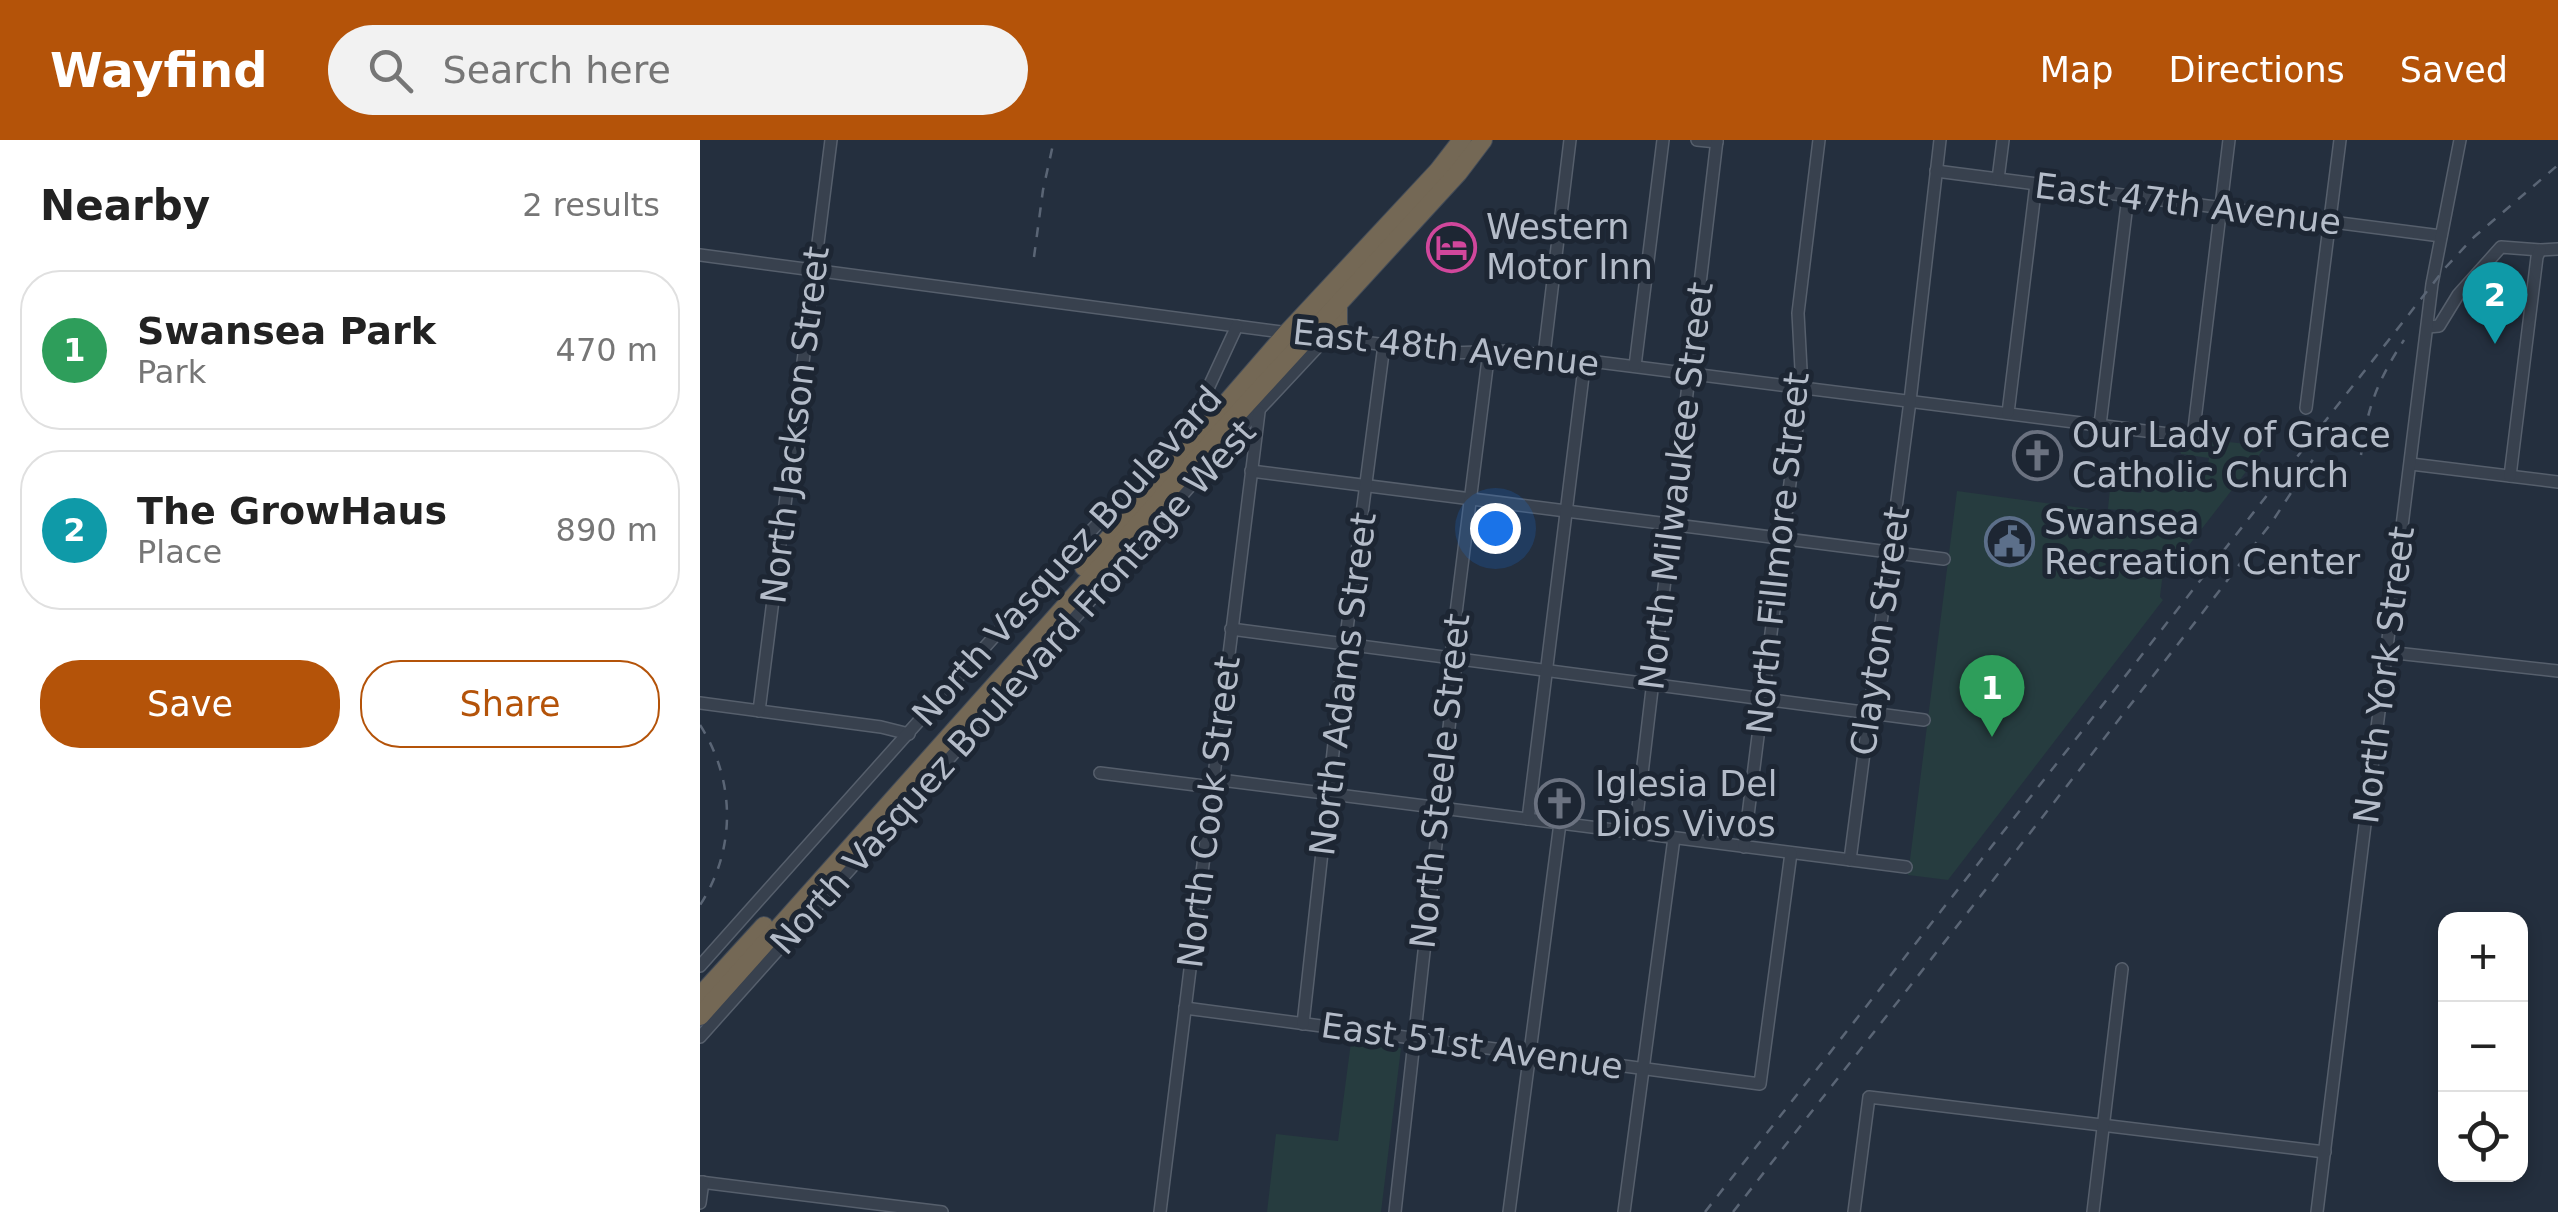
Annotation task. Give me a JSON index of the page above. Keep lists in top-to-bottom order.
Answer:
{
  "streets": {
    "highway": ["North Vasquez Boulevard"],
    "street": [
      "East 47th Avenue",
      "East 48th Avenue",
      "North Jackson Street",
      "North Milwaukee Street",
      "North Fillmore Street",
      "Clayton Street",
      "North York Street",
      "North Adams Street",
      "North Vasquez Boulevard Frontage West",
      "North Steele Street",
      "North Cook Street",
      "East 51st Avenue"
    ]
  },
  "crossings": [
    ["East 47th Avenue", "East 48th Avenue"],
    ["East 47th Avenue", "Clayton Street"],
    ["East 47th Avenue", "North York Street"],
    ["East 48th Avenue", "North Jackson Street"],
    ["East 48th Avenue", "North Milwaukee Street"],
    ["East 48th Avenue", "North Fillmore Street"],
    ["East 48th Avenue", "North Vasquez Boulevard"],
    ["East 48th Avenue", "Clayton Street"],
    ["East 48th Avenue", "North Adams Street"],
    ["East 48th Avenue", "North Vasquez Boulevard Frontage West"],
    ["East 48th Avenue", "North Steele Street"],
    ["North Vasquez Boulevard", "North Vasquez Boulevard Frontage West"],
    ["North Adams Street", "East 51st Avenue"],
    ["North Vasquez Boulevard Frontage West", "North Cook Street"],
    ["North Steele Street", "East 51st Avenue"],
    ["North Cook Street", "East 51st Avenue"]
  ],
  "places": {
    "hotel": ["Western Motor Inn"],
    "church": ["Our Lady of Grace Catholic Church", "Iglesia Del Dios Vivos"],
    "public building": ["Swansea Recreation Center"]
  },
  "page": {
    "header": "Wayfind",
    "search": "Search here",
    "nav": ["Map", "Directions", "Saved"],
    "heading": ["Nearby", "2 results"],
    "pins": ["2", "1"],
    "list": [
      {
        "mark": "1",
        "name": "Swansea Park",
        "note": "Park",
        "value": "470 m"
      },
      {
        "mark": "2",
        "name": "The GrowHaus",
        "note": "Place",
        "value": "890 m"
      }
    ],
    "buttons": ["Save", "Share"],
    "map_buttons": ["+", "−"]
  }
}
